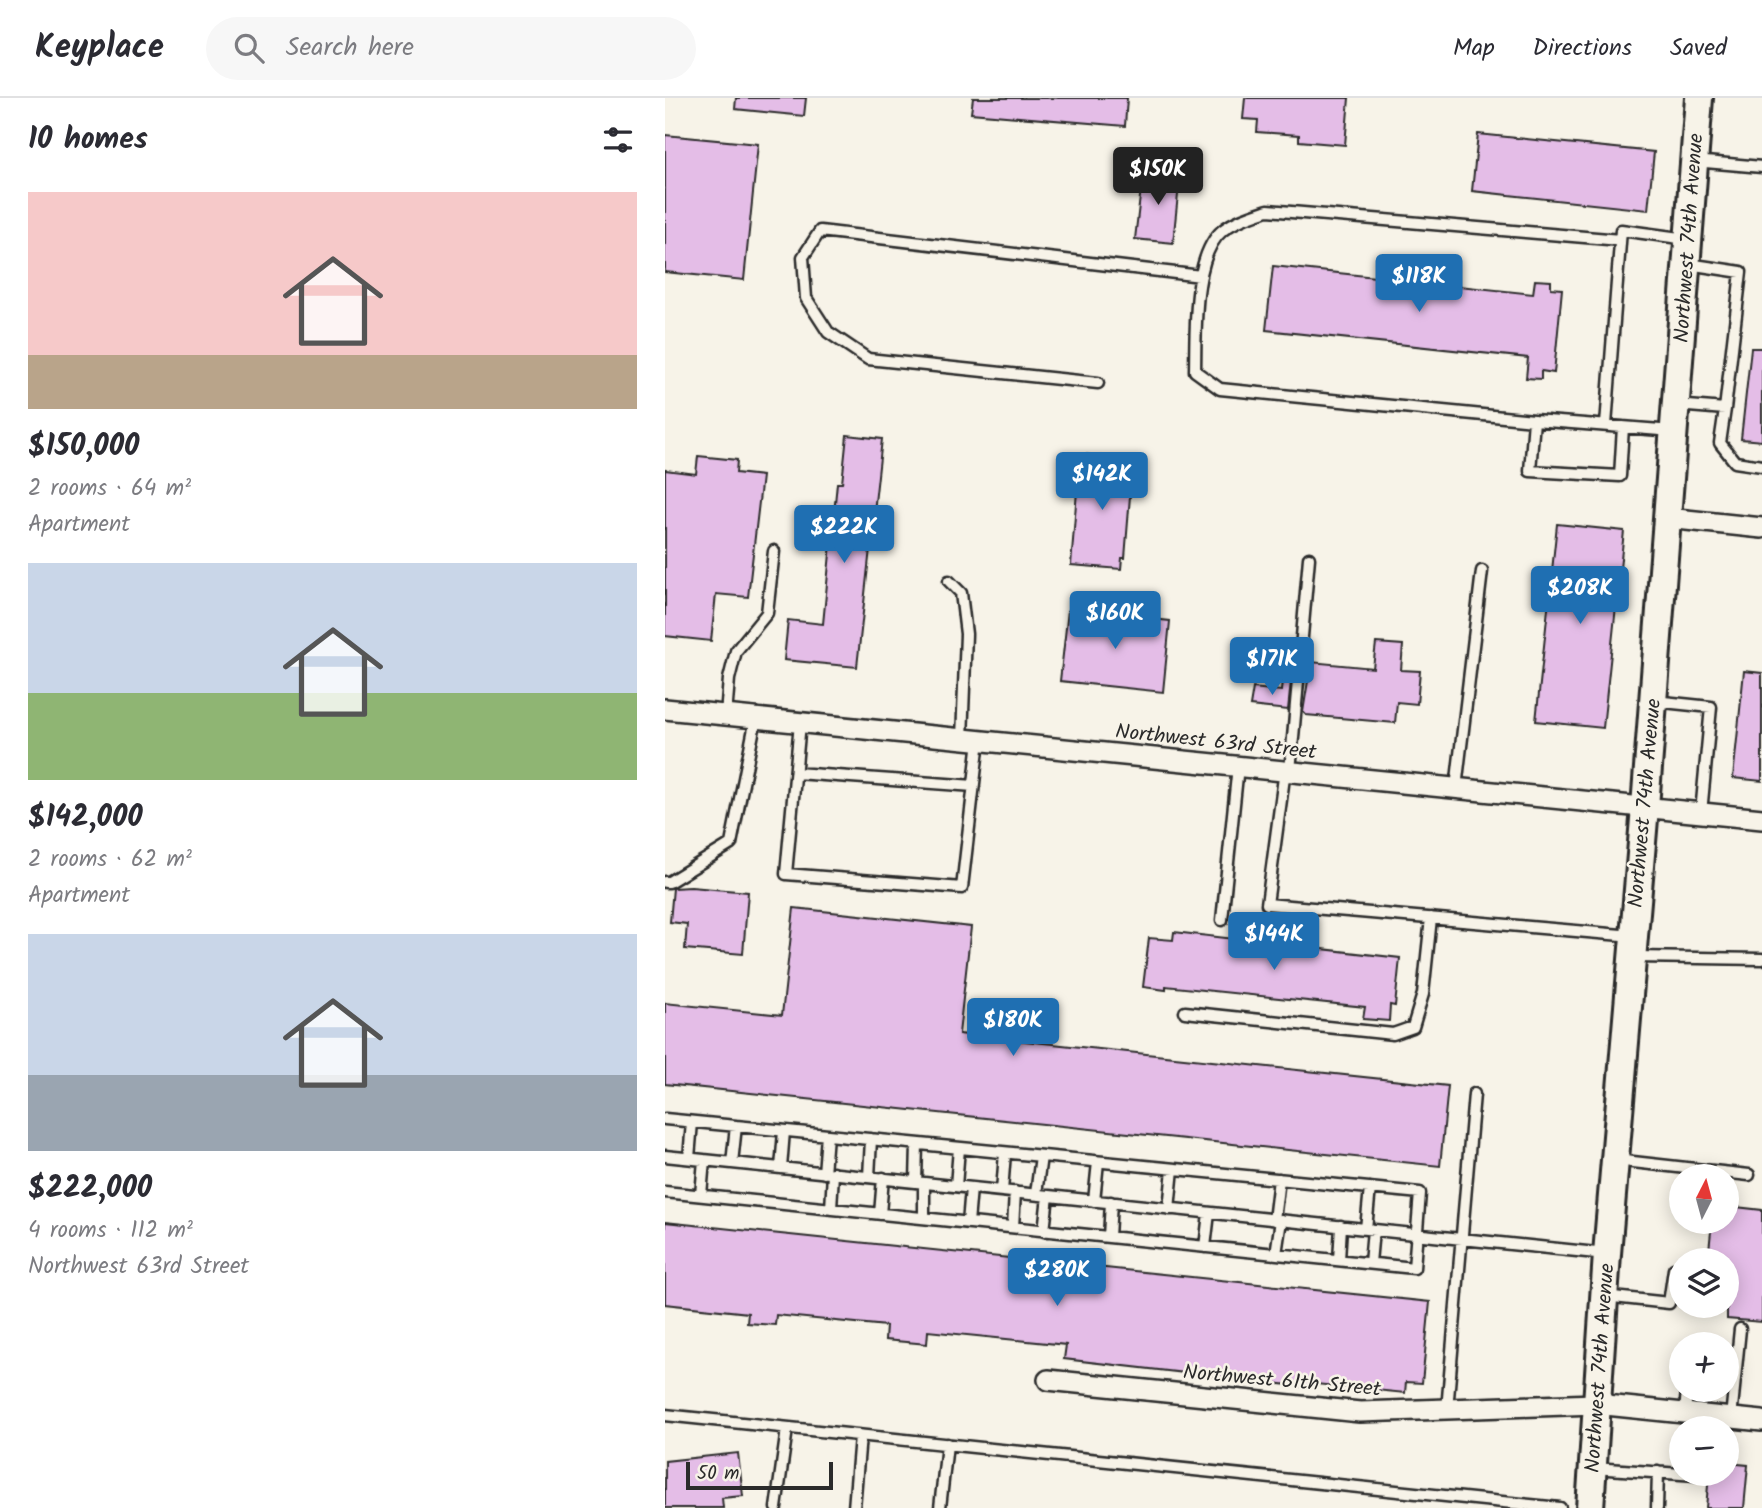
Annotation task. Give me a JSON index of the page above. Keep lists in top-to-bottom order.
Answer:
{
  "streets": {
    "street": ["Northwest 74th Avenue", "Northwest 63rd Street", "Northwest 61th Street"]
  },
  "crossings": [
    ["Northwest 74th Avenue", "Northwest 63rd Street"],
    ["Northwest 74th Avenue", "Northwest 61th Street"]
  ],
  "scale_bar": "50 m",
  "north": "top",
  "page": {
    "header": "Keyplace",
    "search": "Search here",
    "nav": ["Map", "Directions", "Saved"],
    "heading": "10 homes",
    "price": [
      "$150K",
      "$118K",
      "$142K",
      "$222K",
      "$208K",
      "$160K",
      "$171K",
      "$144K",
      "$180K",
      "$280K"
    ],
    "list": [
      {
        "name": "$150,000",
        "note": "2 rooms · 64 m² · Apartment"
      },
      {
        "name": "$142,000",
        "note": "2 rooms · 62 m² · Apartment"
      },
      {
        "name": "$222,000",
        "note": "4 rooms · 112 m² · Northwest 63rd Street"
      }
    ],
    "map_buttons": ["+", "−"],
    "scale": "50 m"
  }
}
